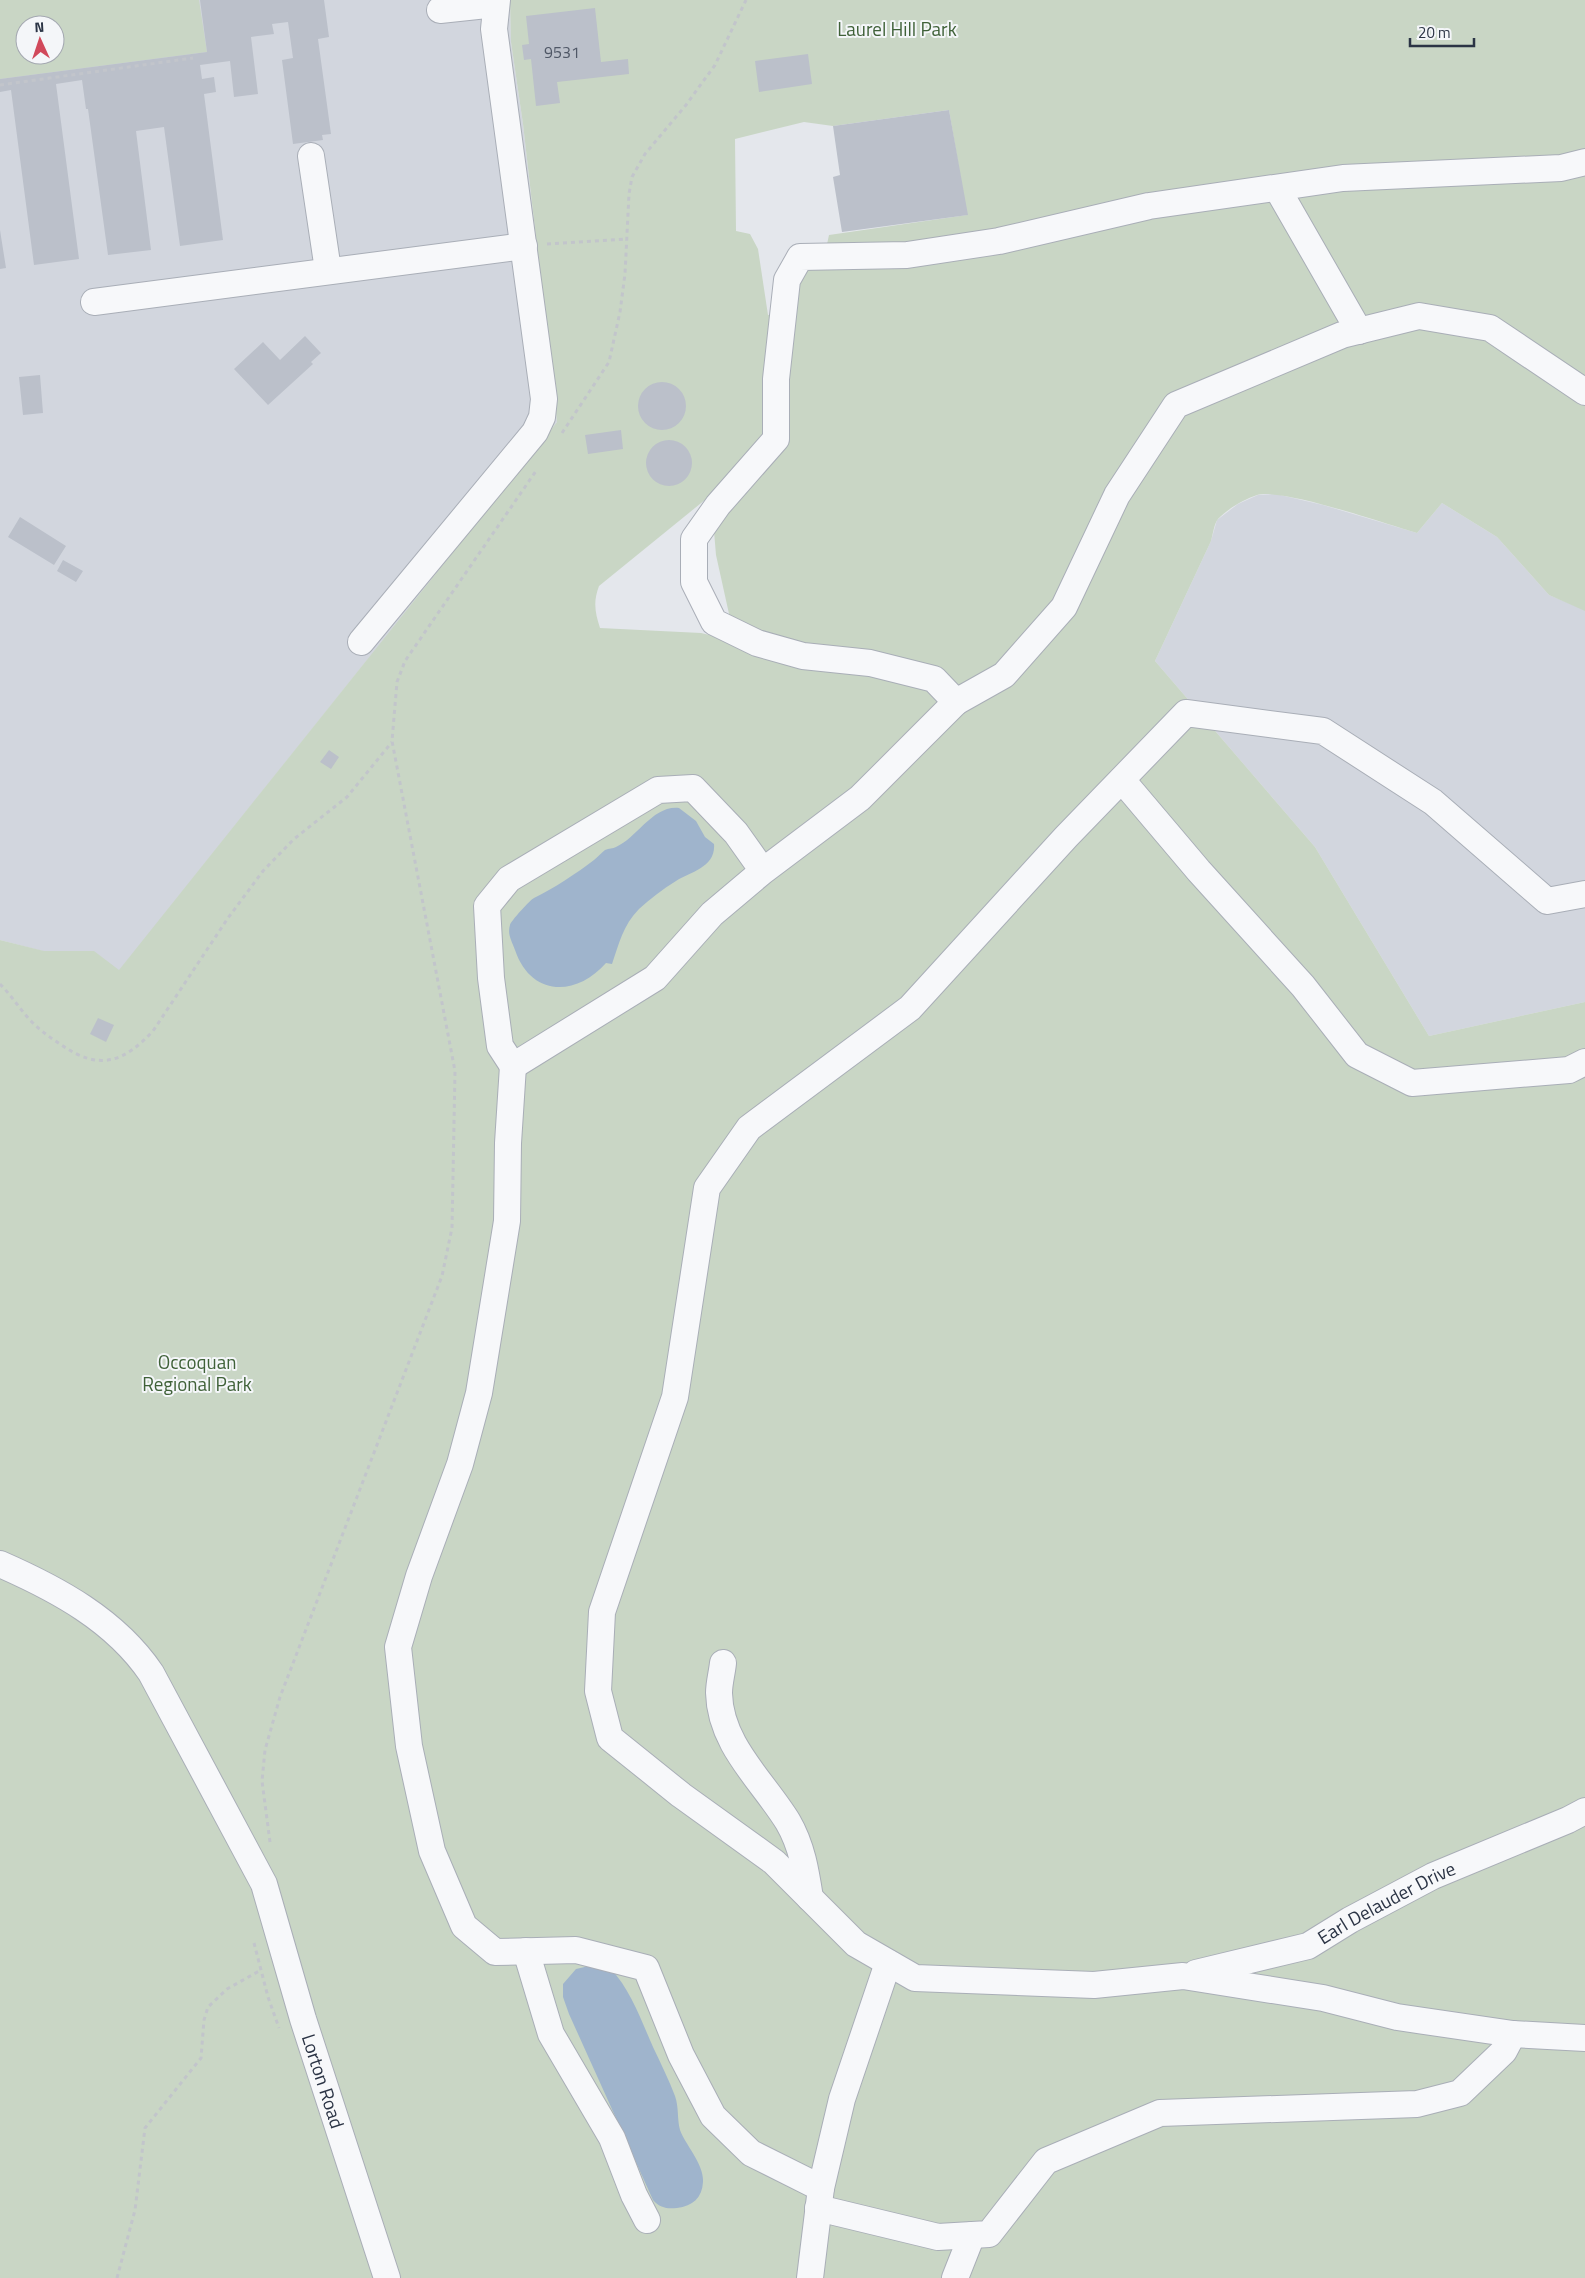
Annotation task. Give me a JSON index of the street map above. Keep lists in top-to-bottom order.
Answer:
{
  "streets": {
    "street": ["Earl Delauder Drive", "Lorton Road"]
  },
  "parks": ["Laurel Hill Park", "Occoquan Regional Park"],
  "house_numbers": ["9531"],
  "scale_bar": "20 m",
  "north": "top"
}
